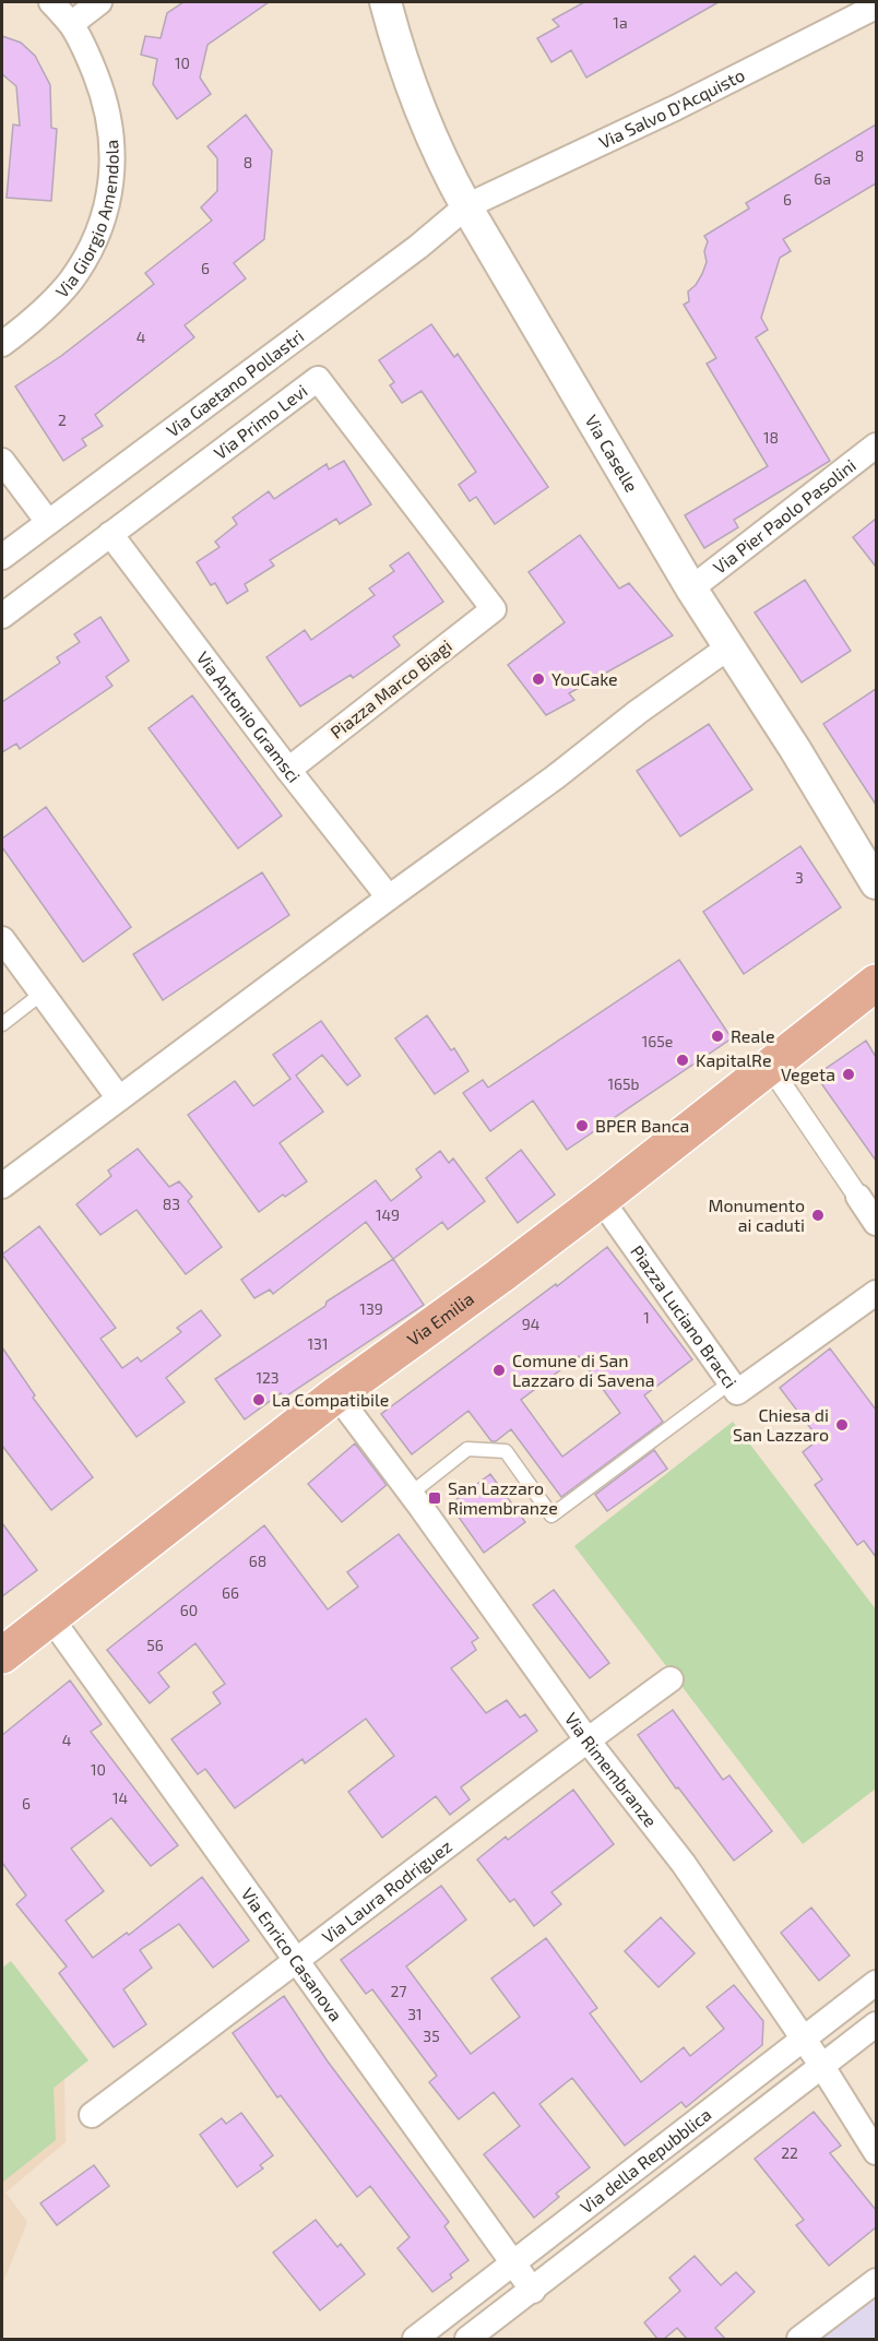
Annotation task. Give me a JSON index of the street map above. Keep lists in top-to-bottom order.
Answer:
{
  "streets": {
    "main road": ["Via Emilia"],
    "street": [
      "Via Salvo D'Acquisto",
      "Via Giorgio Amendola",
      "Via Gaetano Pollastri",
      "Via Primo Levi",
      "Via Caselle",
      "Via Pier Paolo Pasolini",
      "Piazza Marco Biagi",
      "Via Antonio Gramsci",
      "Piazza Luciano Bracci",
      "Via Rimembranze",
      "Via Laura Rodriguez",
      "Via Enrico Casanova",
      "Via della Repubblica"
    ]
  },
  "crossings": [
    ["Via Salvo D'Acquisto", "Via Gaetano Pollastri"],
    ["Via Salvo D'Acquisto", "Via Caselle"],
    ["Via Gaetano Pollastri", "Via Caselle"],
    ["Via Primo Levi", "Piazza Marco Biagi"],
    ["Via Primo Levi", "Via Antonio Gramsci"],
    ["Via Caselle", "Via Pier Paolo Pasolini"],
    ["Piazza Marco Biagi", "Via Antonio Gramsci"],
    ["Piazza Luciano Bracci", "Via Emilia"],
    ["Via Emilia", "Via Rimembranze"],
    ["Via Emilia", "Via Enrico Casanova"],
    ["Via Rimembranze", "Via Laura Rodriguez"],
    ["Via Rimembranze", "Via della Repubblica"],
    ["Via Laura Rodriguez", "Via Enrico Casanova"],
    ["Via Enrico Casanova", "Via della Repubblica"]
  ],
  "places": {
    "other": [
      "YouCake",
      "Reale",
      "KapitalRe",
      "Vegeta",
      "BPER Banca",
      "Monumento ai caduti",
      "Comune di San Lazzaro di Savena",
      "La Compatibile",
      "Chiesa di San Lazzaro"
    ],
    "transit": ["San Lazzaro Rimembranze"]
  },
  "house_numbers": [
    "1a",
    "10",
    "8",
    "8",
    "6a",
    "6",
    "6",
    "4",
    "2",
    "18",
    "3",
    "165e",
    "165b",
    "83",
    "149",
    "139",
    "1",
    "94",
    "131",
    "123",
    "68",
    "66",
    "60",
    "56",
    "4",
    "10",
    "14",
    "6",
    "27",
    "31",
    "35",
    "22"
  ]
}
